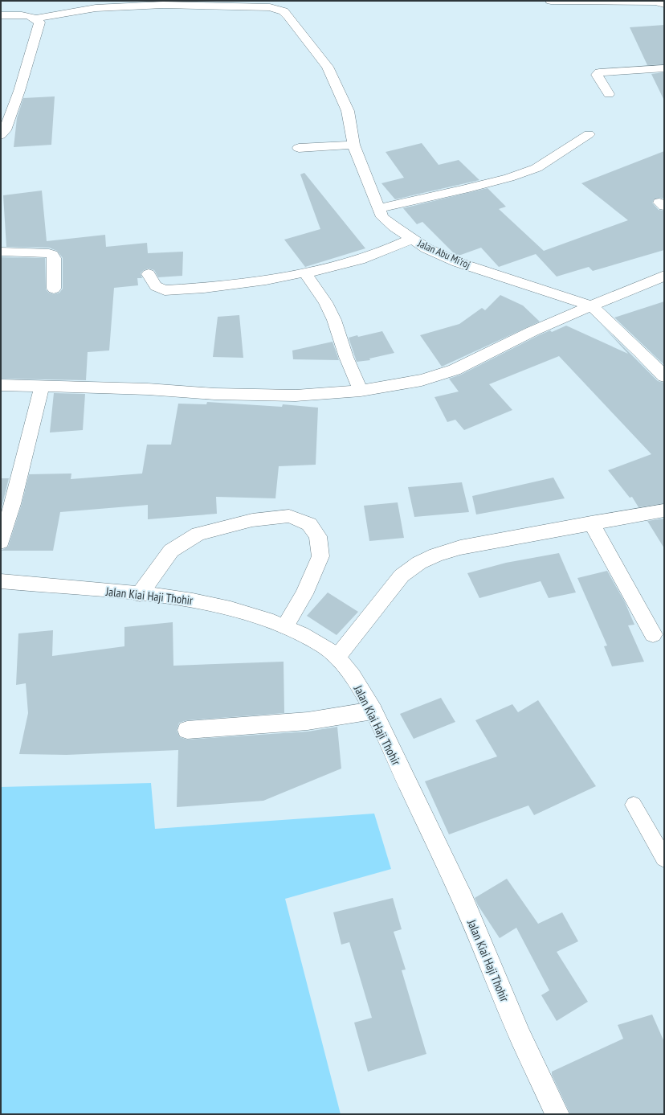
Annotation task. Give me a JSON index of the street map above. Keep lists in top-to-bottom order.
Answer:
{
  "streets": {
    "street": ["Jalan Abu Mi'roj", "Jalan Kiai Haji Thohir"]
  }
}
